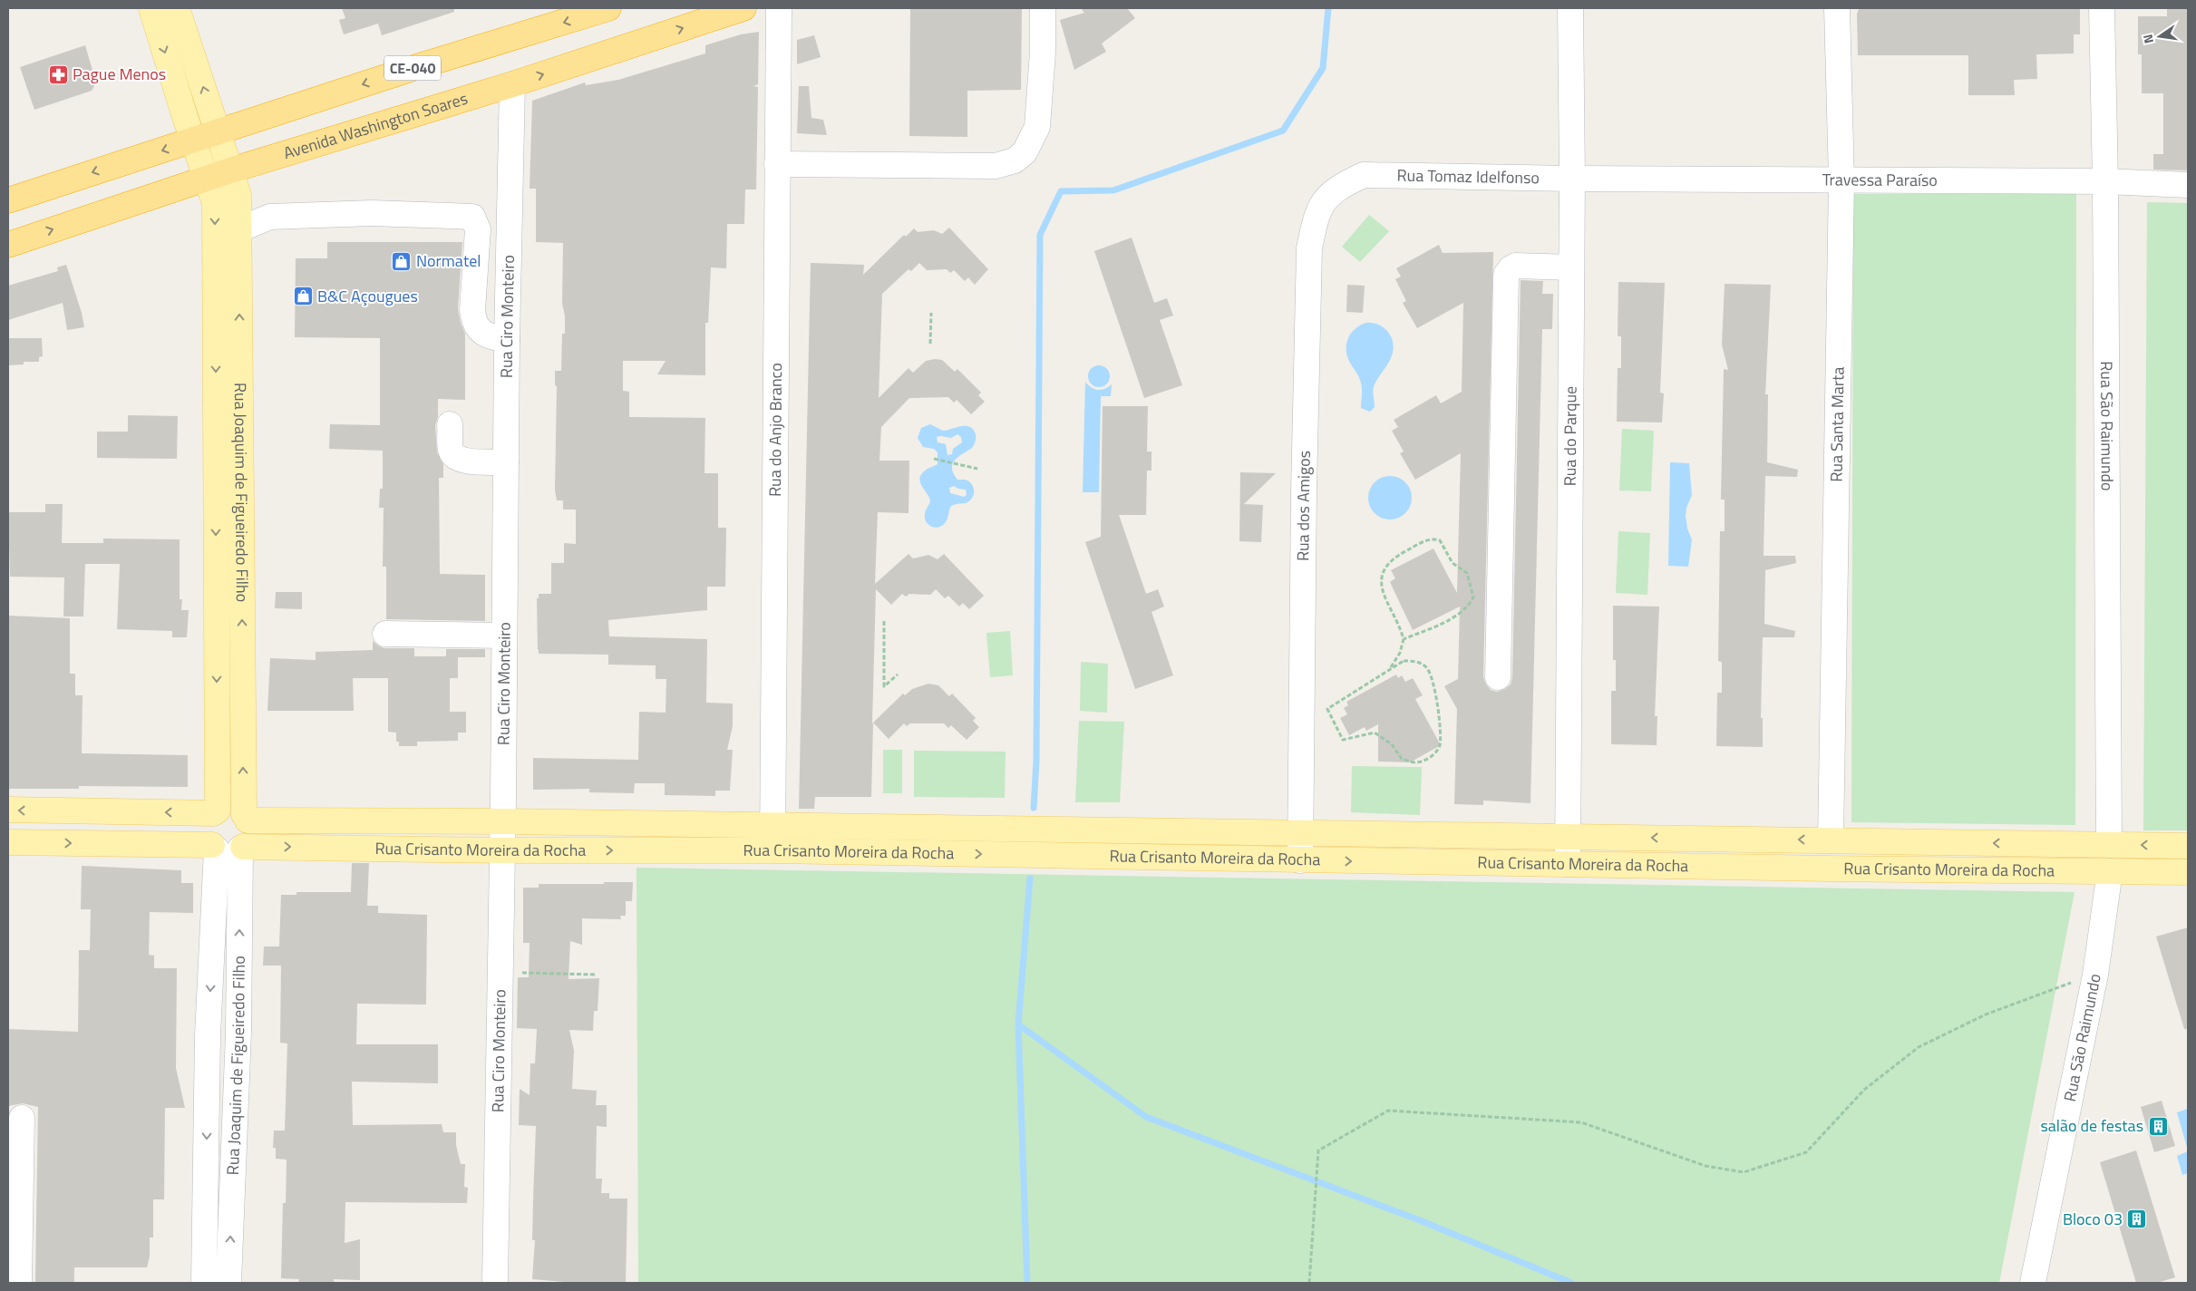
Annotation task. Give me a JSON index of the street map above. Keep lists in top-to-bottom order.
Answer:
{
  "streets": {
    "highway": ["CE-040", "Avenida Washington Soares"],
    "main road": ["Rua Joaquim de Figueiredo Filho", "Rua Crisanto Moreira da Rocha"],
    "street": [
      "Rua Tomaz Idelfonso",
      "Travessa Paraíso",
      "Rua Ciro Monteiro",
      "Rua Santa Marta",
      "Rua São Raimundo",
      "Rua do Anjo Branco",
      "Rua do Parque",
      "Rua dos Amigos"
    ]
  },
  "crossings": [
    ["CE-040", "Rua Joaquim de Figueiredo Filho"],
    ["Avenida Washington Soares", "Rua Ciro Monteiro"],
    ["Avenida Washington Soares", "Rua Joaquim de Figueiredo Filho"],
    ["Rua Tomaz Idelfonso", "Travessa Paraíso"],
    ["Rua Tomaz Idelfonso", "Rua do Parque"],
    ["Rua Tomaz Idelfonso", "Rua dos Amigos"],
    ["Travessa Paraíso", "Rua Santa Marta"],
    ["Travessa Paraíso", "Rua São Raimundo"],
    ["Travessa Paraíso", "Rua do Parque"],
    ["Rua Ciro Monteiro", "Rua Crisanto Moreira da Rocha"],
    ["Rua Santa Marta", "Rua Crisanto Moreira da Rocha"],
    ["Rua São Raimundo", "Rua Crisanto Moreira da Rocha"],
    ["Rua do Anjo Branco", "Rua Crisanto Moreira da Rocha"],
    ["Rua do Parque", "Rua Crisanto Moreira da Rocha"],
    ["Rua Joaquim de Figueiredo Filho", "Rua Crisanto Moreira da Rocha"],
    ["Rua dos Amigos", "Rua Crisanto Moreira da Rocha"]
  ],
  "places": {
    "pharmacy": ["Pague Menos"],
    "shop": ["Normatel", "B&C Açougues"],
    "building": ["salão de festas", "Bloco 03"]
  },
  "north": "left"
}
